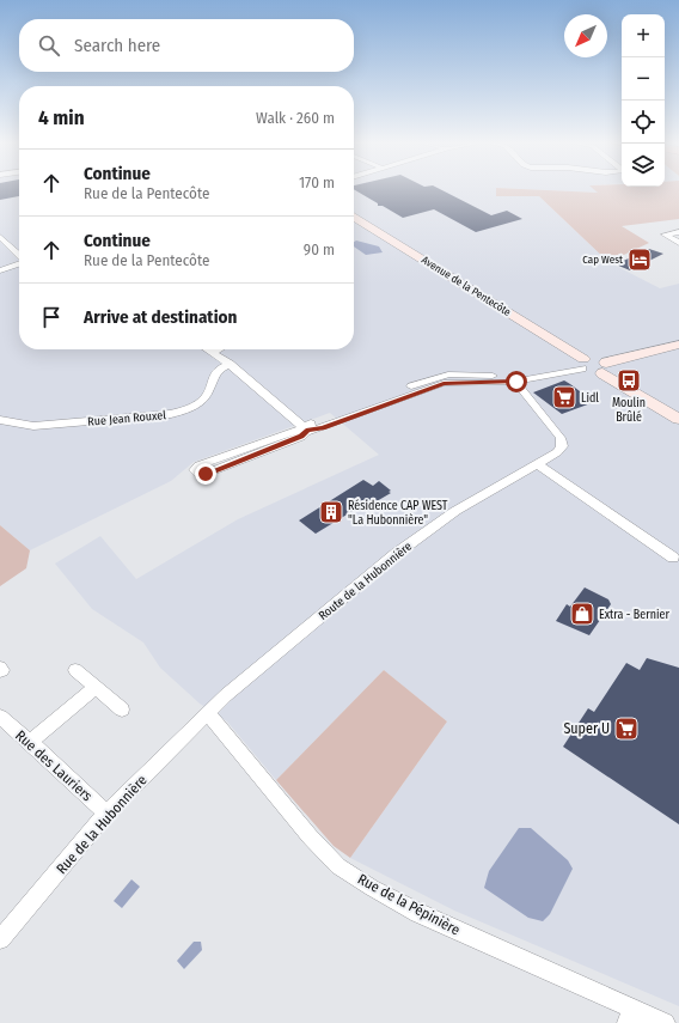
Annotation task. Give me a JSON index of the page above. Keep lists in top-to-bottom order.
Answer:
{
  "streets": {
    "main road": ["Avenue de la Pentecôte"],
    "street": [
      "Rue Jean Rouxel",
      "Route de la Hubonnière",
      "Rue des Lauriers",
      "Rue de la Hubonnière",
      "Rue de la Pépinière"
    ]
  },
  "crossings": [
    ["Route de la Hubonnière", "Rue de la Hubonnière"],
    ["Route de la Hubonnière", "Rue de la Pépinière"],
    ["Rue des Lauriers", "Rue de la Hubonnière"],
    ["Rue de la Hubonnière", "Rue de la Pépinière"]
  ],
  "places": {
    "hotel": ["Cap West"],
    "bus stop": ["Moulin Brûlé"],
    "supermarket": ["Lidl", "Super U"],
    "building": ["Résidence CAP WEST \"La Hubonnière\""],
    "shop": ["Extra - Bernier"]
  },
  "north": "bottom left",
  "page": {
    "map_buttons": ["+", "−"],
    "search": "Search here",
    "heading": ["4 min", "Walk · 260 m"],
    "list": [
      ["Continue", "Rue de la Pentecôte", "170 m"],
      ["Continue", "Rue de la Pentecôte", "90 m"],
      "Arrive at destination"
    ]
  }
}
